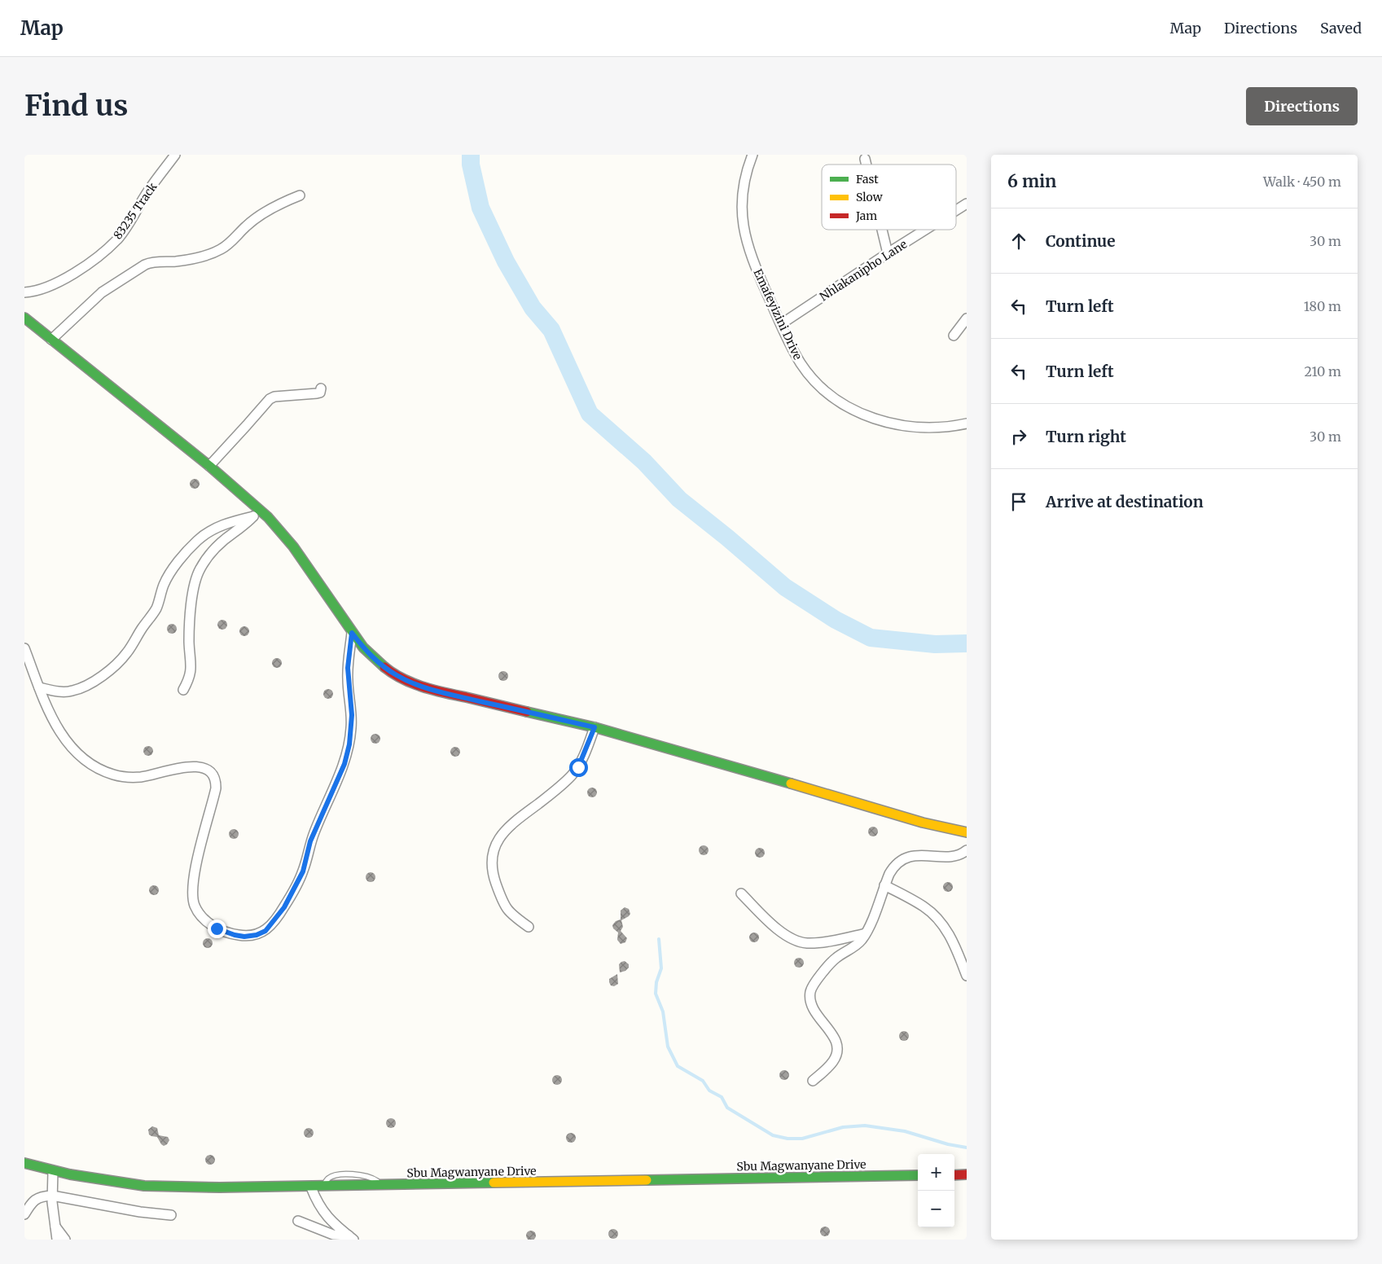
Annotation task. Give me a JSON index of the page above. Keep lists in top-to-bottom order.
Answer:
{
  "streets": {
    "street": [
      "83235 Track",
      "Nhlakanipho Lane",
      "Emafeyizini Drive",
      "Sbu Magwanyane Drive"
    ]
  },
  "crossings": [
    ["Nhlakanipho Lane", "Emafeyizini Drive"]
  ],
  "legend": ["Fast", "Slow", "Jam"],
  "page": {
    "header": "Map",
    "nav": ["Map", "Directions", "Saved"],
    "buttons": "Directions",
    "title": "Find us",
    "heading": ["6 min", "Walk · 450 m"],
    "list": [
      ["Continue", "30 m"],
      ["Turn left", "180 m"],
      ["Turn left", "210 m"],
      ["Turn right", "30 m"],
      "Arrive at destination"
    ],
    "map_buttons": ["+", "−"]
  }
}
